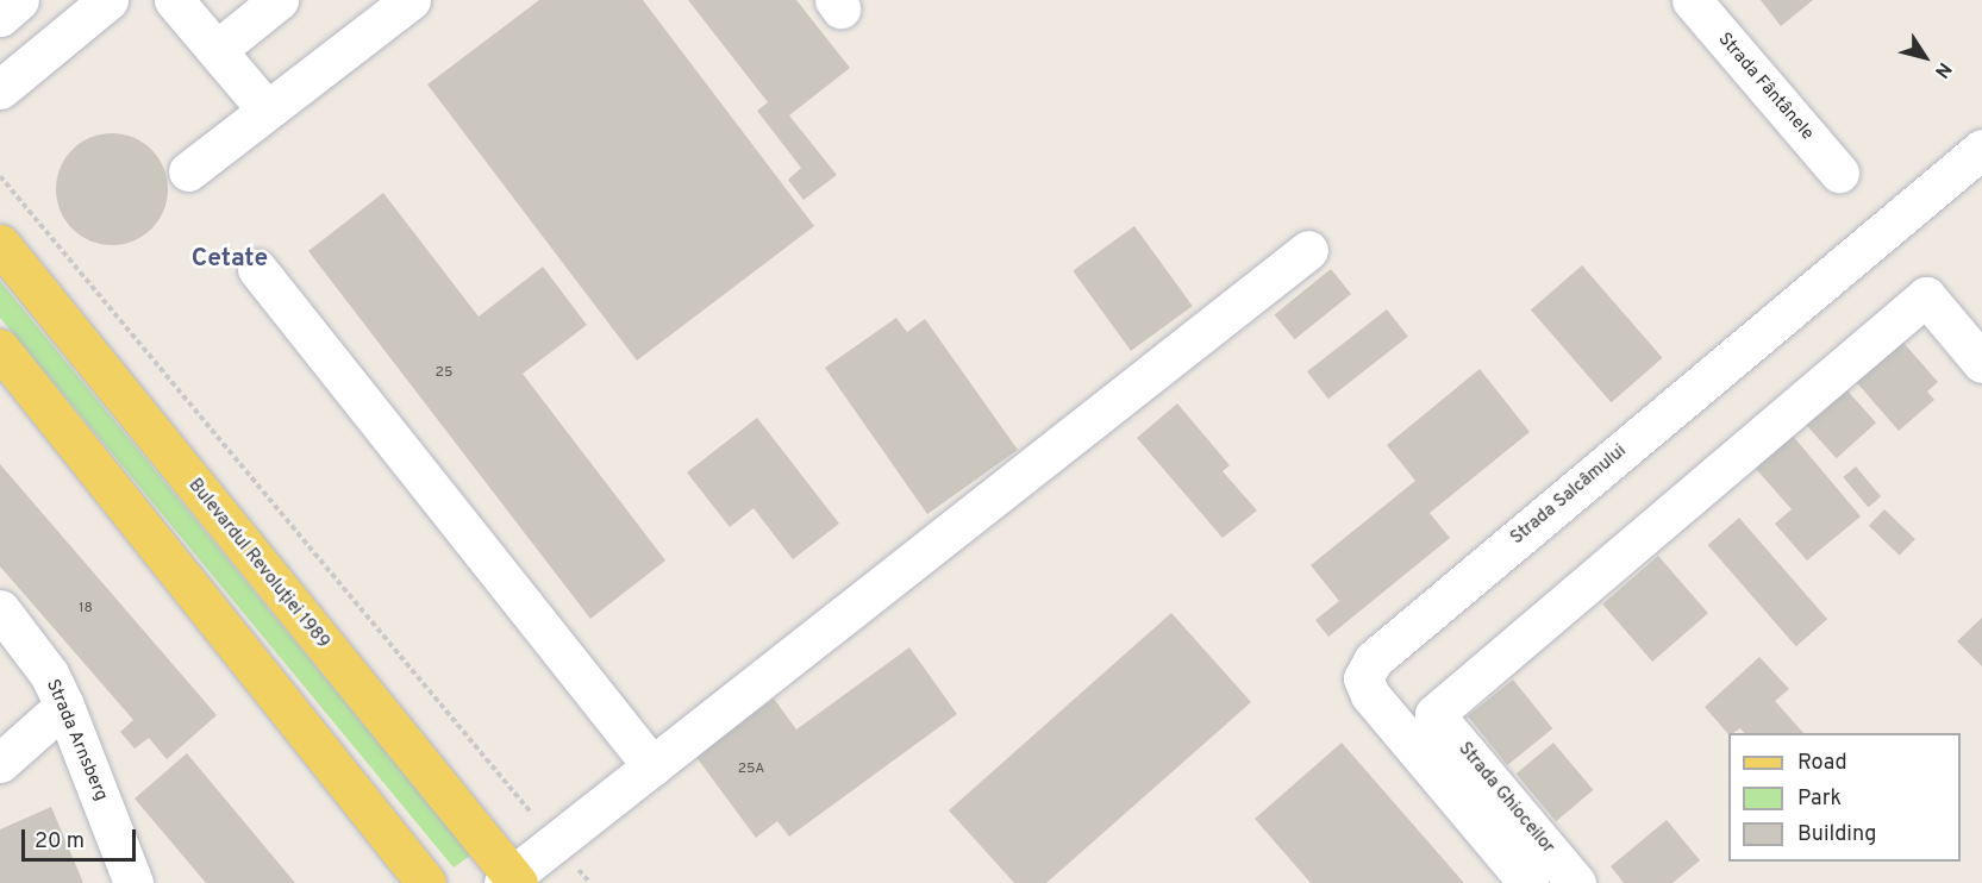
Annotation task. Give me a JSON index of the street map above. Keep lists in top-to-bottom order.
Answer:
{
  "streets": {
    "main road": ["Bulevardul Revoluției 1989"],
    "street": [
      "Strada Fântânele",
      "Strada Salcâmului",
      "Strada Arnsberg",
      "Strada Ghioceilor"
    ]
  },
  "districts": ["Cetate"],
  "house_numbers": ["25", "18", "25A"],
  "legend": ["Road", "Park", "Building"],
  "scale_bar": "20 m",
  "north": "bottom right"
}
